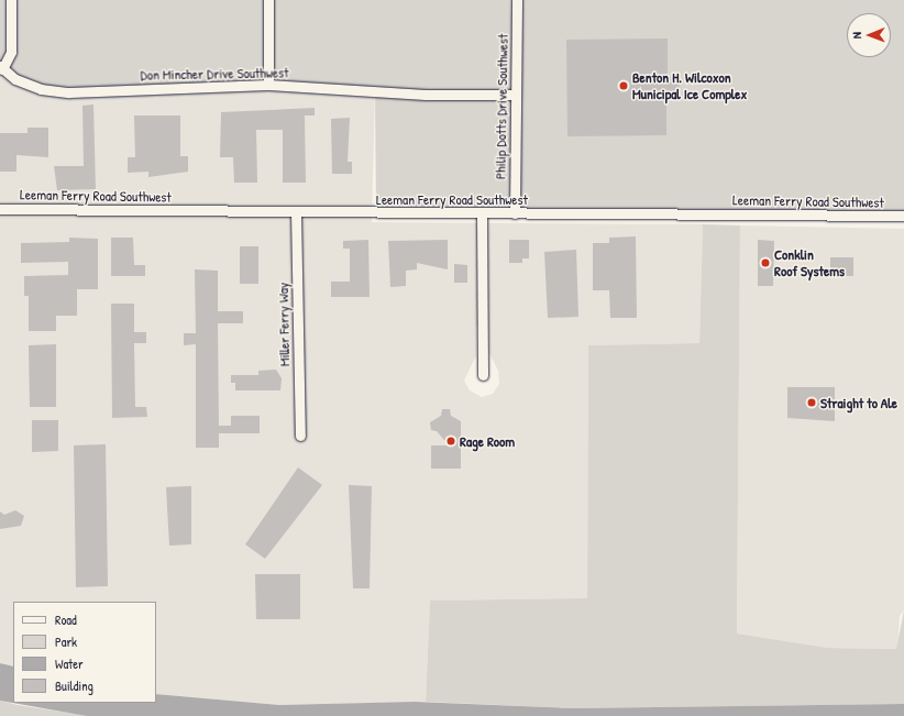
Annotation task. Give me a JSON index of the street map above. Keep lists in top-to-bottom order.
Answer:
{
  "streets": {
    "street": [
      "Don Mincher Drive Southwest",
      "Philip Dotts Drive Southwest",
      "Leeman Ferry Road Southwest",
      "Miller Ferry Way"
    ]
  },
  "crossings": [
    ["Don Mincher Drive Southwest", "Philip Dotts Drive Southwest"],
    ["Philip Dotts Drive Southwest", "Leeman Ferry Road Southwest"],
    ["Leeman Ferry Road Southwest", "Miller Ferry Way"]
  ],
  "places": [
    "Benton H. Wilcoxon Municipal Ice Complex",
    "Conklin Roof Systems",
    "Straight to Ale",
    "Rage Room"
  ],
  "legend": [
    "Road",
    "Park",
    "Water",
    "Building"
  ],
  "north": "left"
}
